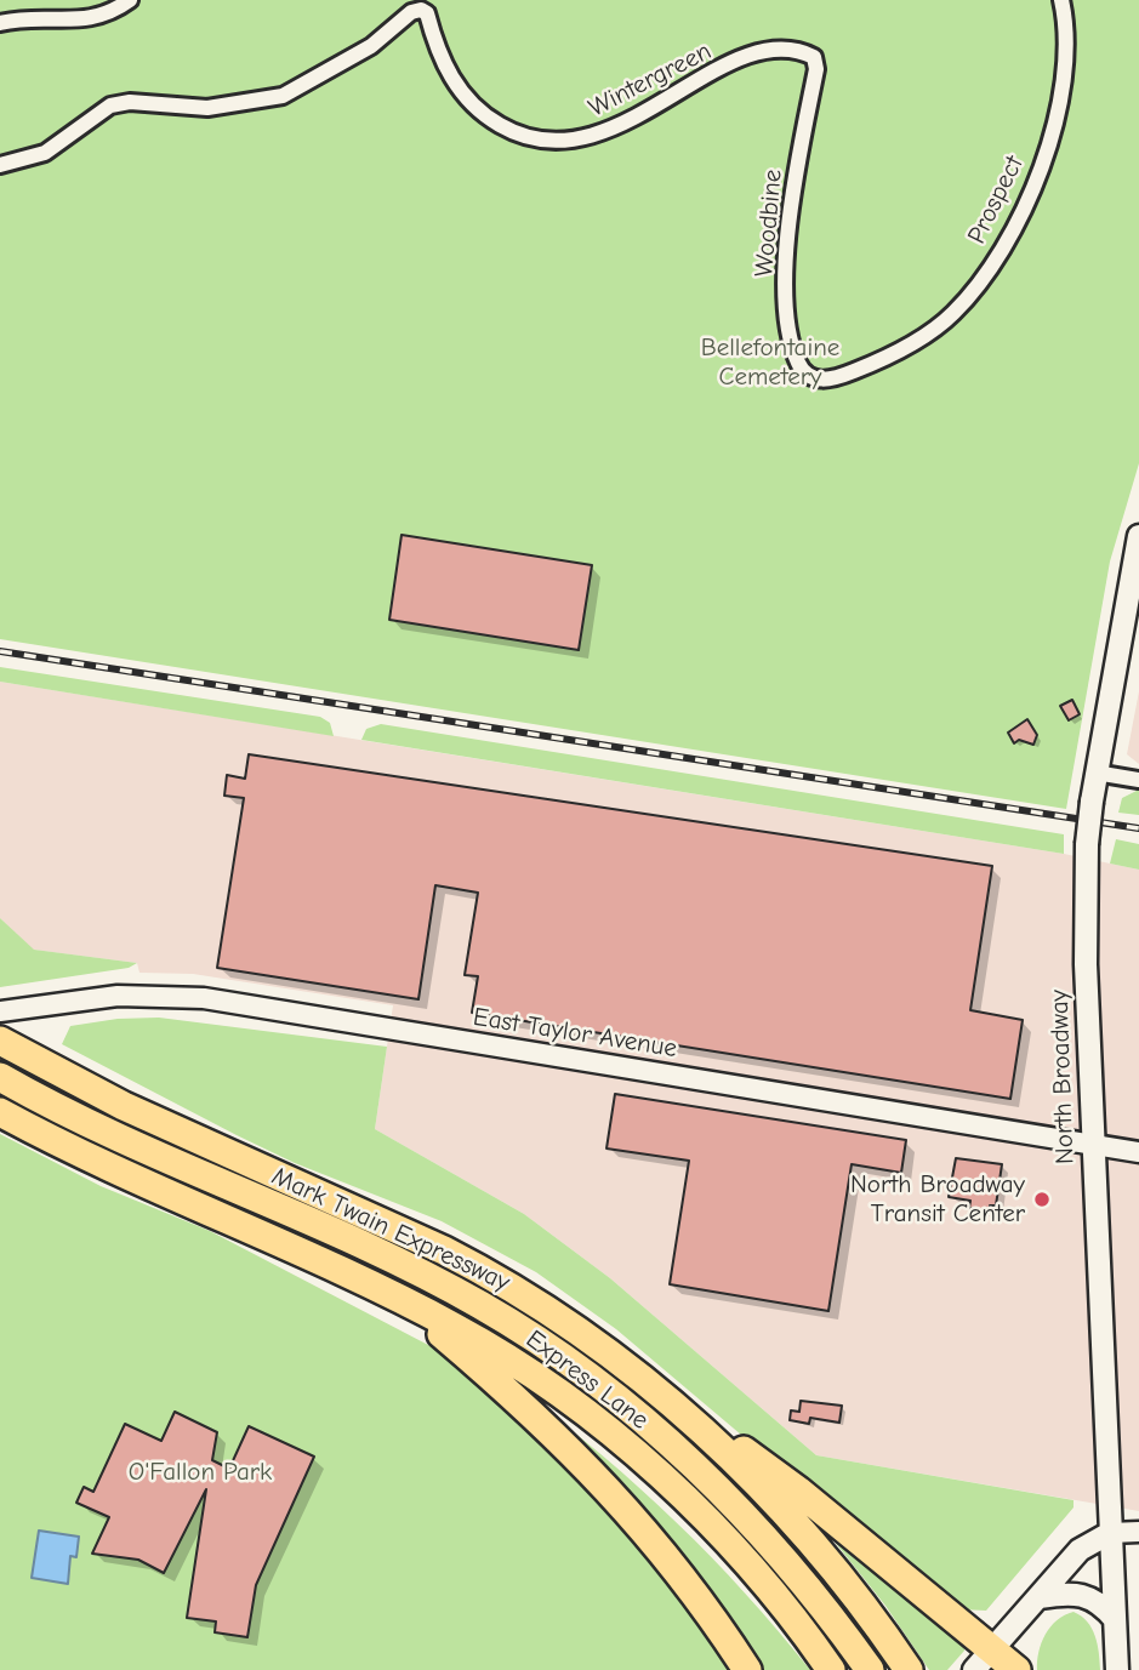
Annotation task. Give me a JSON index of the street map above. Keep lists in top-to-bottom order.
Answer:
{
  "streets": {
    "highway": ["Mark Twain Expressway", "Express Lane"],
    "main road": ["North Broadway"],
    "street": [
      "Wintergreen",
      "Prospect",
      "Woodbine",
      "East Taylor Avenue"
    ]
  },
  "crossings": [
    ["Wintergreen", "Woodbine"],
    ["Prospect", "Woodbine"],
    ["East Taylor Avenue", "North Broadway"]
  ],
  "parks": ["Bellefontaine Cemetery", "O'Fallon Park"],
  "places": ["North Broadway Transit Center"]
}
